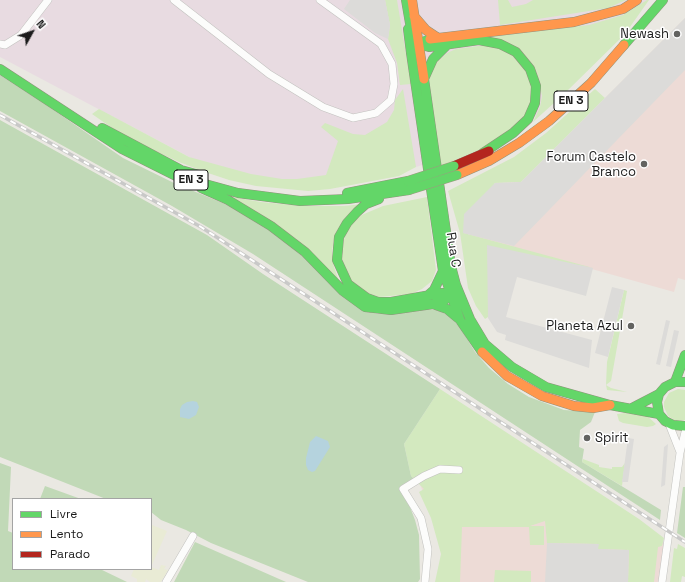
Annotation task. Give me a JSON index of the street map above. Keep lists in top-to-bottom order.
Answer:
{
  "streets": {
    "main road": ["EN 3", "Rua C"]
  },
  "places": [
    "Newash",
    "Forum Castelo Branco",
    "Planeta Azul",
    "Spirit"
  ],
  "legend": ["Livre", "Lento", "Parado"],
  "north": "top right"
}
